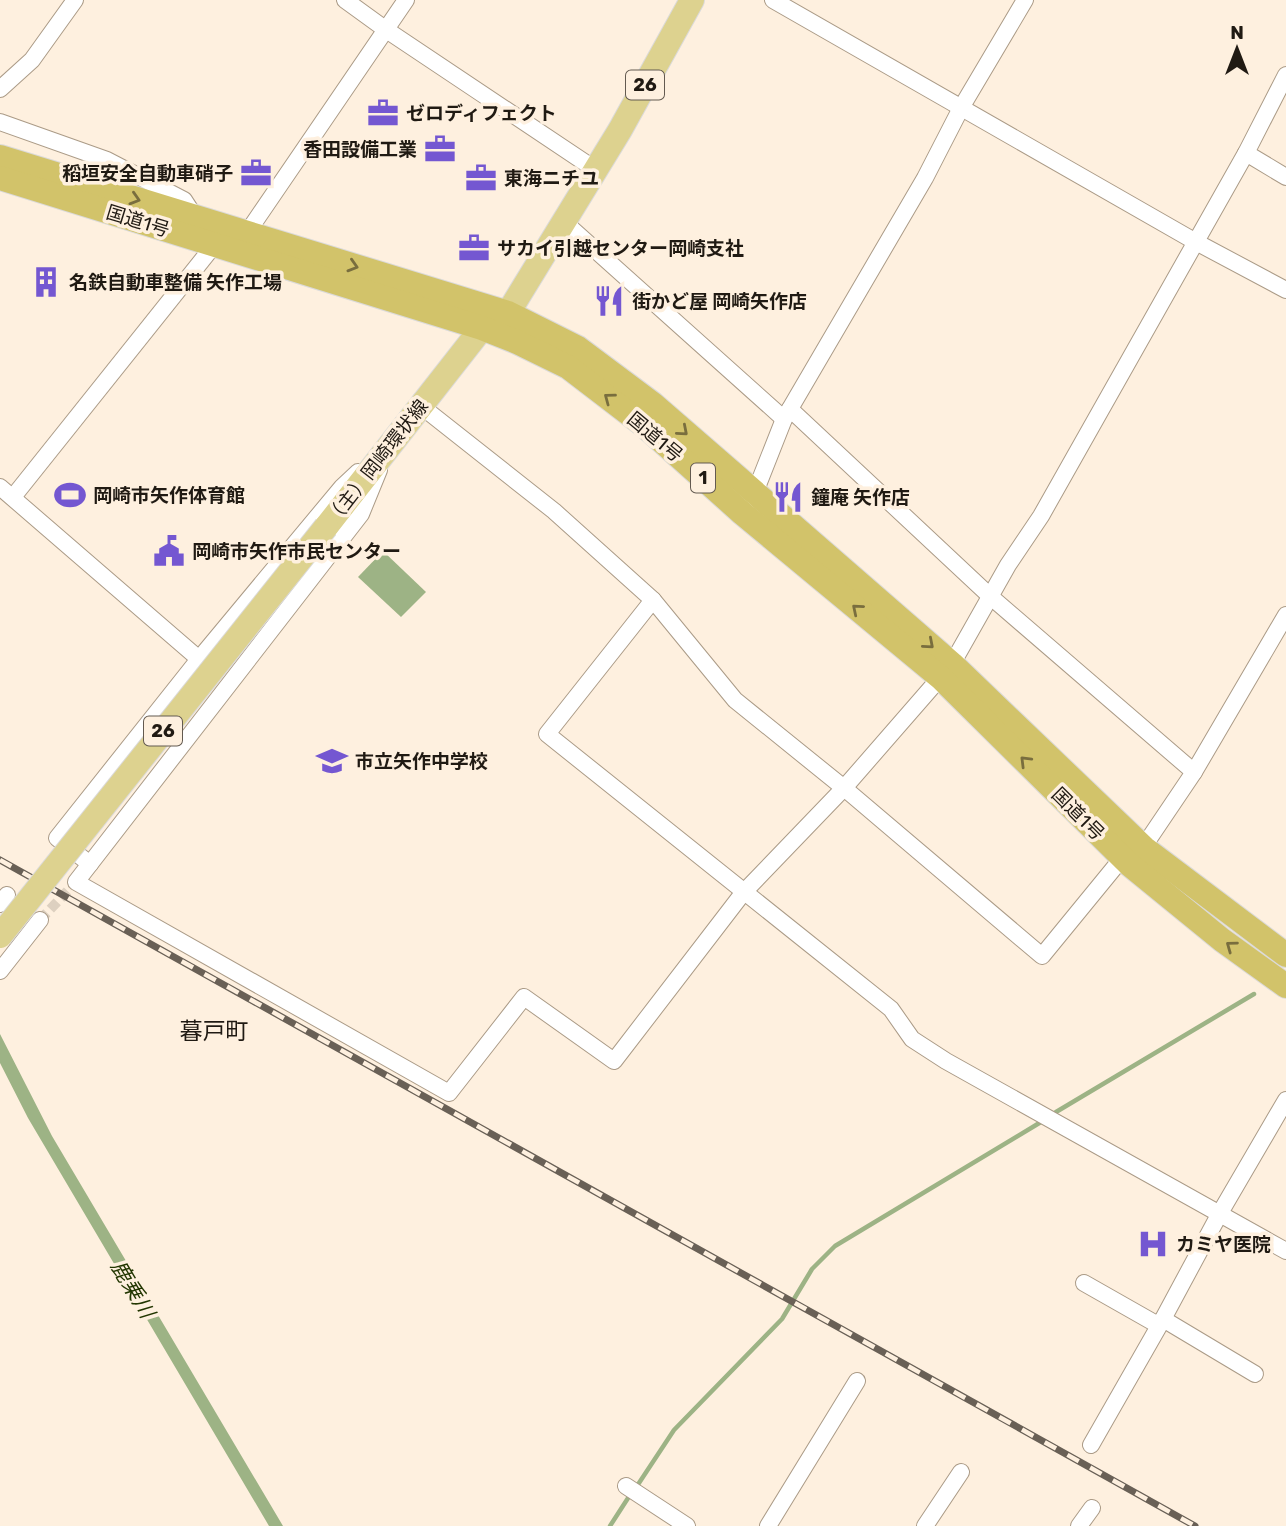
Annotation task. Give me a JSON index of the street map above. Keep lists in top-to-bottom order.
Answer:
{
  "streets": {
    "highway": ["国道1号", "1"],
    "main road": ["26", "（主）岡崎環状線"]
  },
  "crossings": [
    ["国道1号", "（主）岡崎環状線"]
  ],
  "districts": ["暮戸町"],
  "water": ["鹿乗川"],
  "places": {
    "office": [
      "ゼロディフェクト",
      "香田設備工業",
      "稻垣安全自動車硝子",
      "東海ニチユ",
      "サカイ引越センター岡崎支社"
    ],
    "building": ["名鉄自動車整備 矢作工場"],
    "restaurant": ["街かど屋 岡崎矢作店", "鐘庵 矢作店"],
    "sports": ["岡崎市矢作体育館"],
    "public building": ["岡崎市矢作市民センター"],
    "school or university": ["市立矢作中学校"],
    "hospital": ["カミヤ医院"]
  },
  "north": "top"
}
